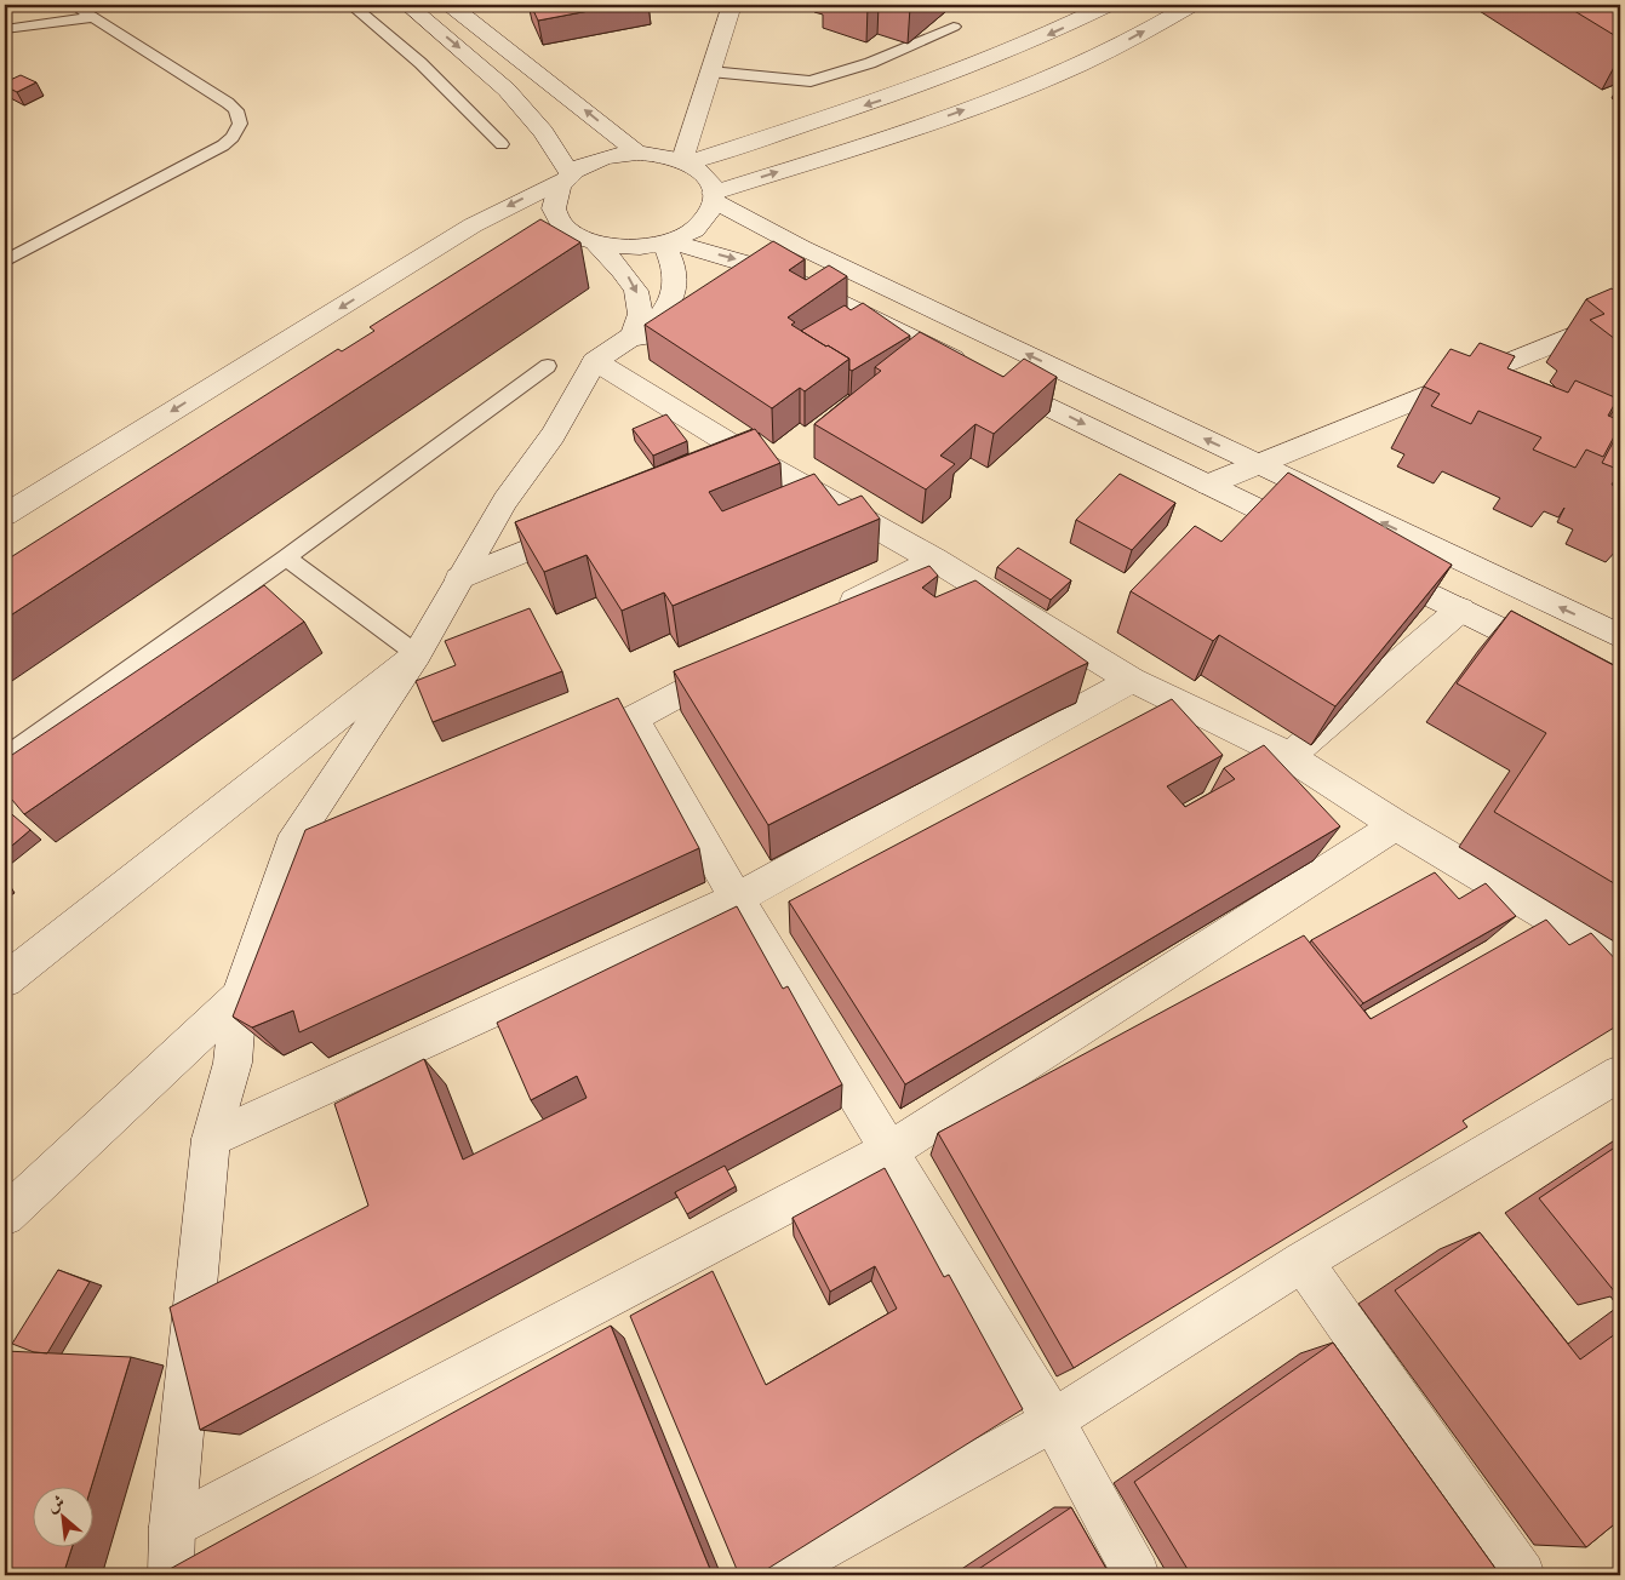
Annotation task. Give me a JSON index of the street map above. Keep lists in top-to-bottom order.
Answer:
{
  "north": "top left"
}
